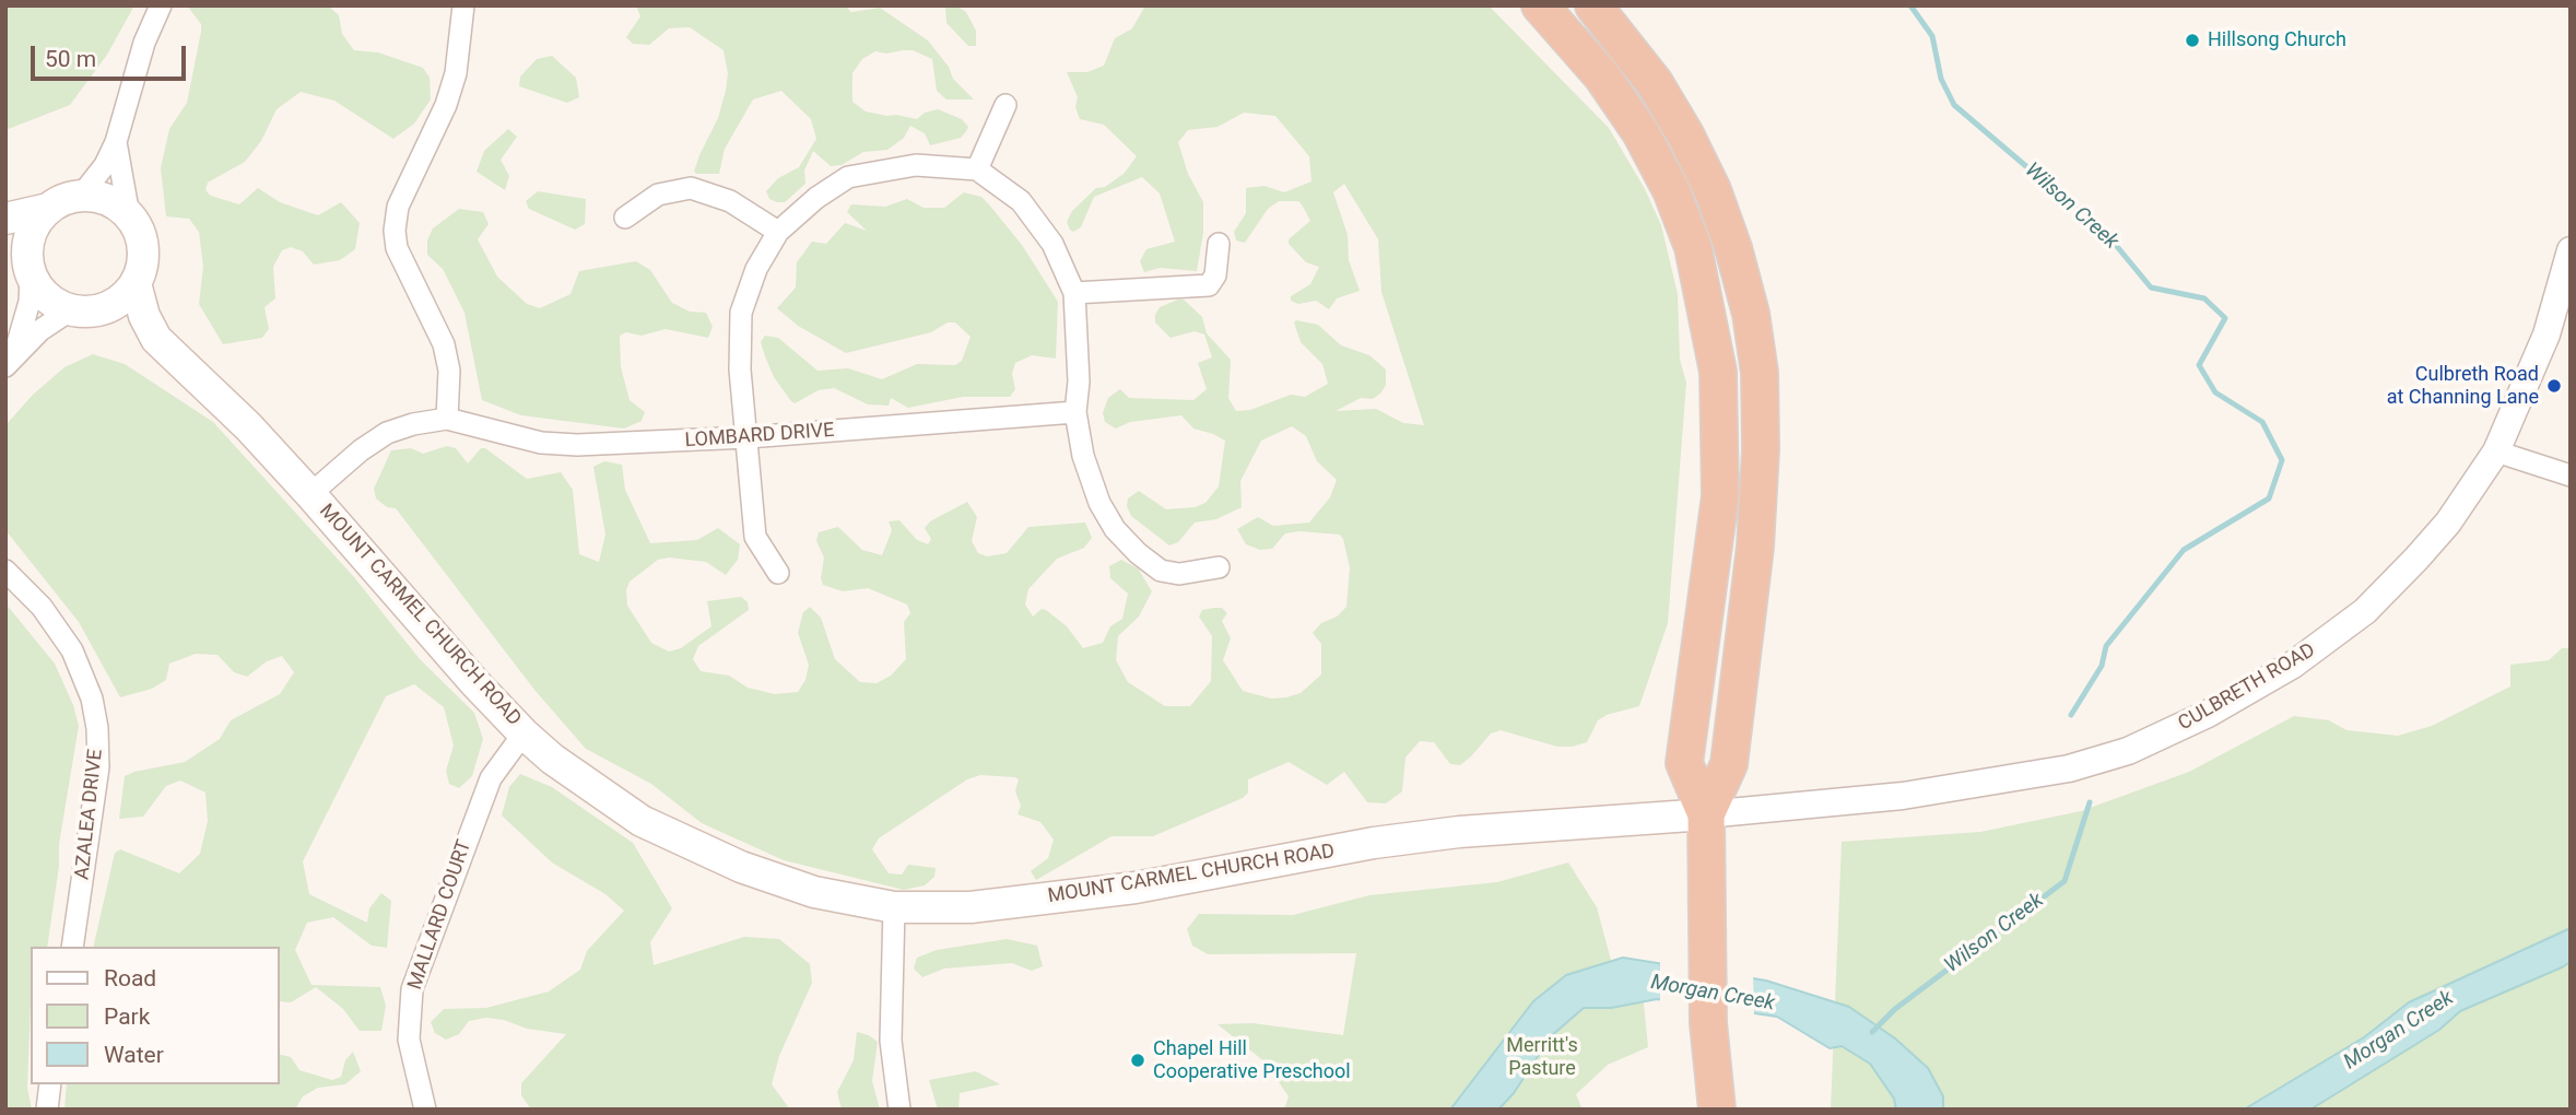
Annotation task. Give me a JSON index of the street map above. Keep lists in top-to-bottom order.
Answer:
{
  "streets": {
    "main road": ["MOUNT CARMEL CHURCH ROAD"],
    "street": [
      "LOMBARD DRIVE",
      "CULBRETH ROAD",
      "AZALEA DRIVE",
      "MALLARD COURT"
    ]
  },
  "crossings": [
    ["MOUNT CARMEL CHURCH ROAD", "CULBRETH ROAD"],
    ["MOUNT CARMEL CHURCH ROAD", "MALLARD COURT"]
  ],
  "water": ["Wilson Creek", "Morgan Creek"],
  "parks": ["Merritt's Pasture"],
  "places": ["Hillsong Church", "Culbreth Road at Channing Lane", "Chapel Hill Cooperative Preschool"],
  "legend": ["Road", "Park", "Water"],
  "scale_bar": "50 m"
}
